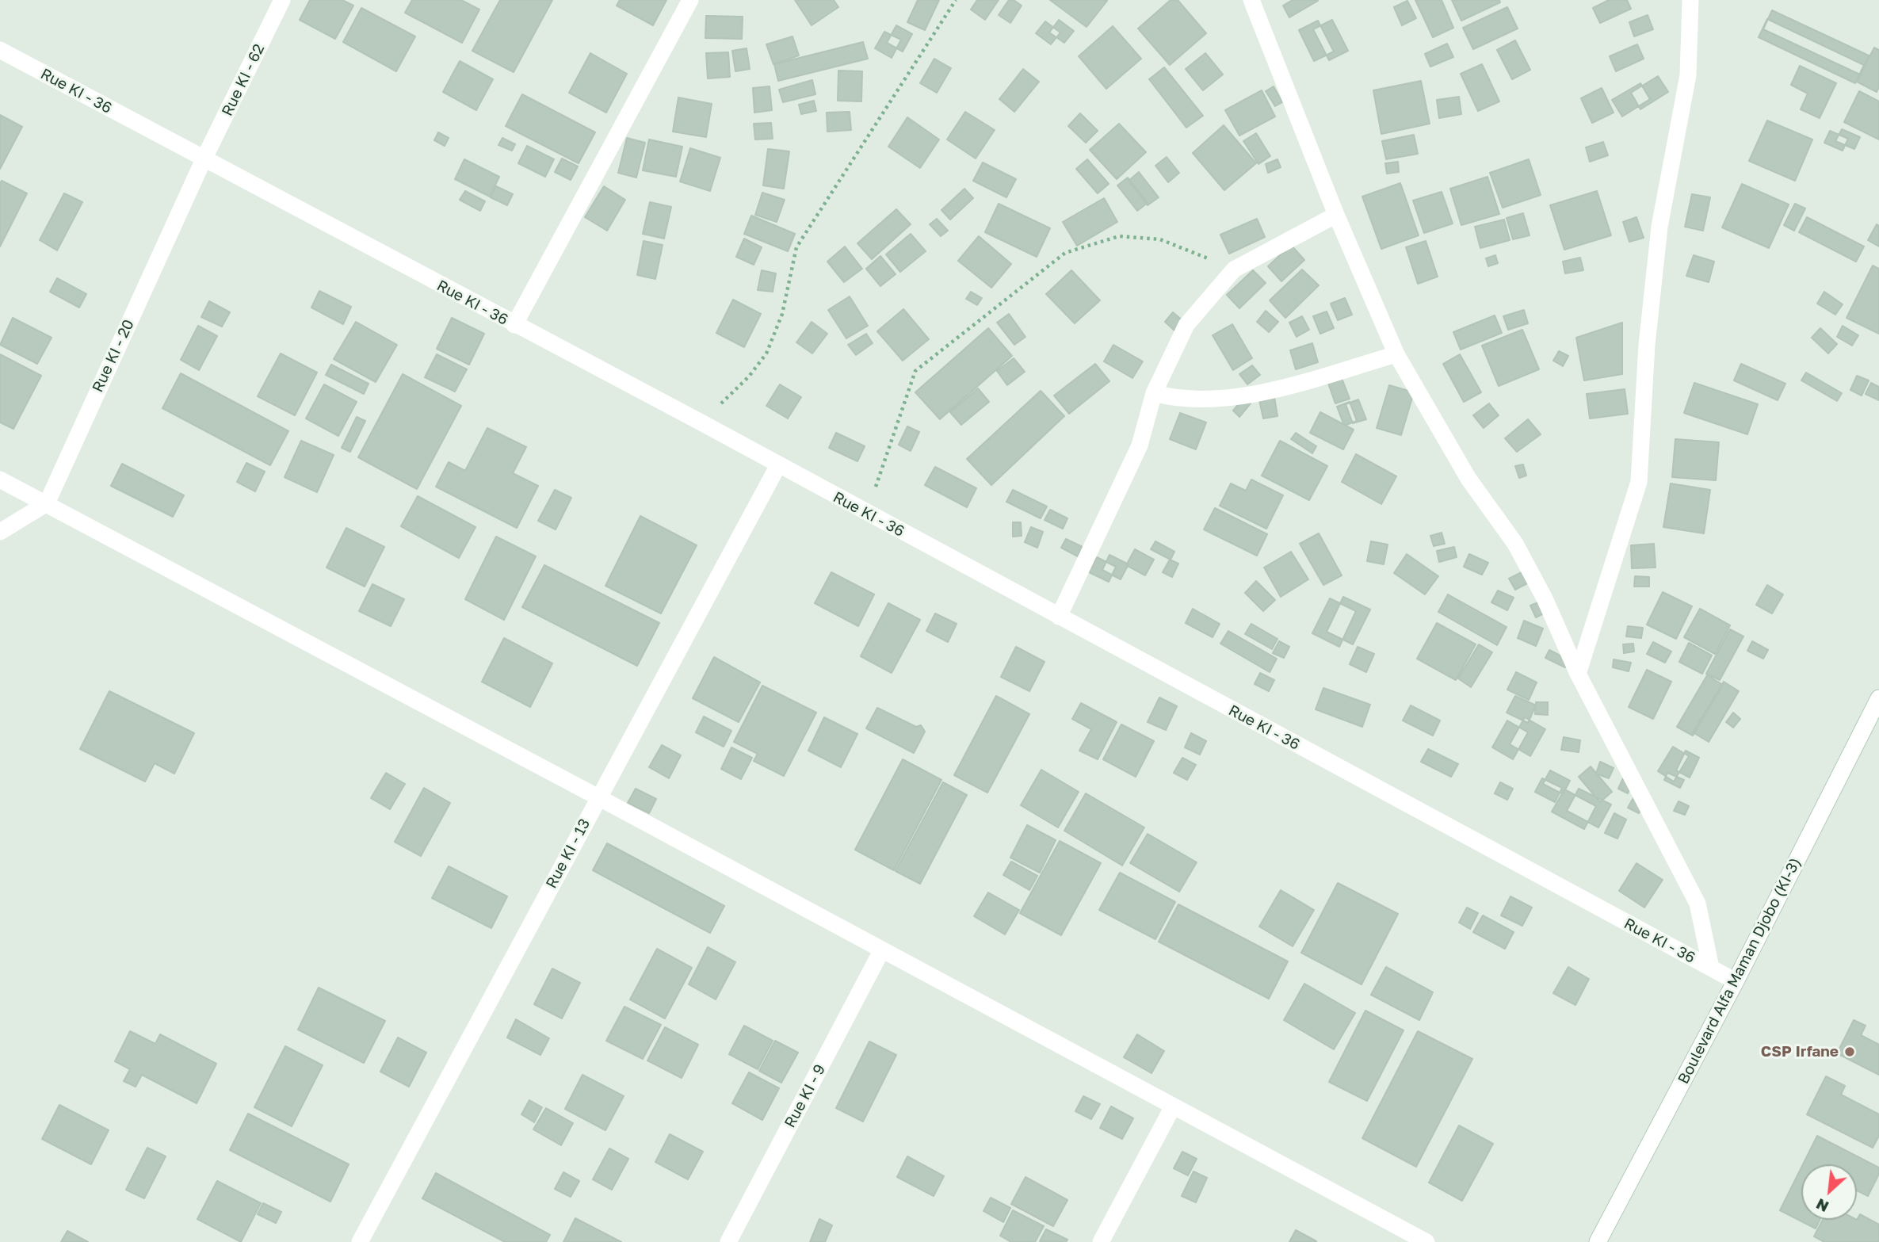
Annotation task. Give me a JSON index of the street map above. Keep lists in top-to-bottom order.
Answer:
{
  "streets": {
    "street": [
      "Rue KI - 62",
      "Rue KI - 36",
      "Rue KI - 20",
      "Rue KI - 13",
      "Boulevard Alfa Maman Djobo (KI-3)",
      "Rue KI - 9"
    ]
  },
  "crossings": [
    ["Rue KI - 62", "Rue KI - 36"],
    ["Rue KI - 62", "Rue KI - 20"],
    ["Rue KI - 36", "Rue KI - 20"],
    ["Rue KI - 36", "Rue KI - 13"],
    ["Rue KI - 36", "Boulevard Alfa Maman Djobo (KI-3)"]
  ],
  "places": ["CSP Irfane"],
  "north": "bottom left"
}
